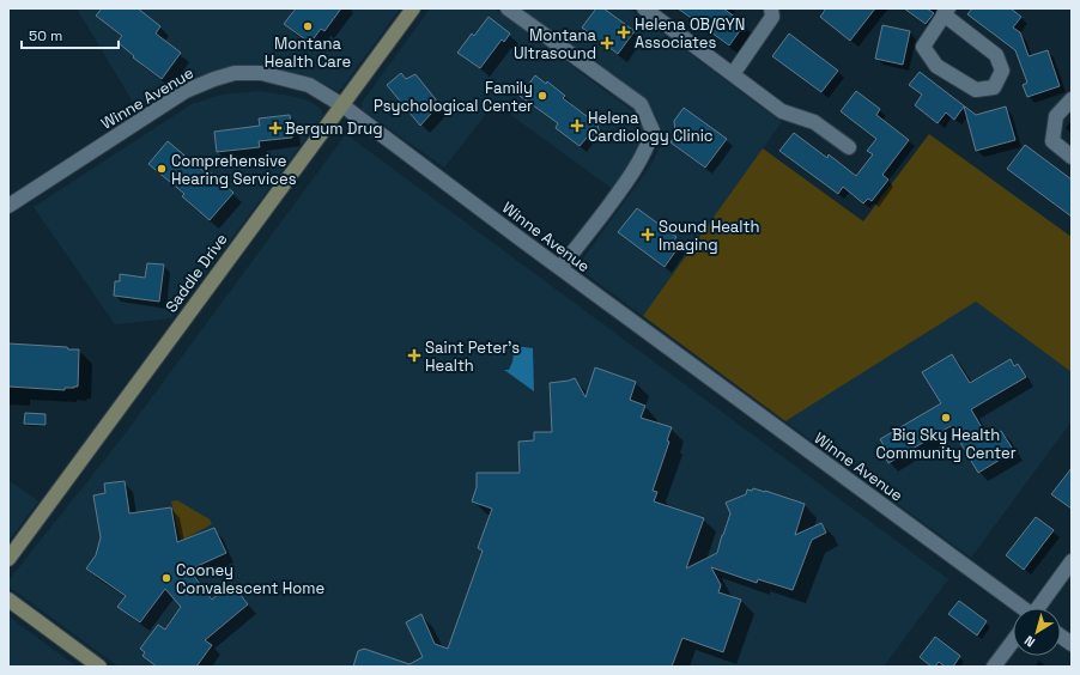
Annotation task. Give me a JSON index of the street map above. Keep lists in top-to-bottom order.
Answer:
{
  "streets": {
    "street": ["Winne Avenue", "Saddle Drive"]
  },
  "crossings": [
    ["Winne Avenue", "Saddle Drive"]
  ],
  "places": {
    "other": [
      "Montana Health Care",
      "Family Psychological Center",
      "Comprehensive Hearing Services",
      "Big Sky Health Community Center",
      "Cooney Convalescent Home"
    ],
    "health": [
      "Helena OB/GYN Associates",
      "Montana Ultrasound",
      "Helena Cardiology Clinic",
      "Bergum Drug",
      "Sound Health Imaging",
      "Saint Peter's Health"
    ]
  },
  "scale_bar": "50 m",
  "north": "bottom left"
}
